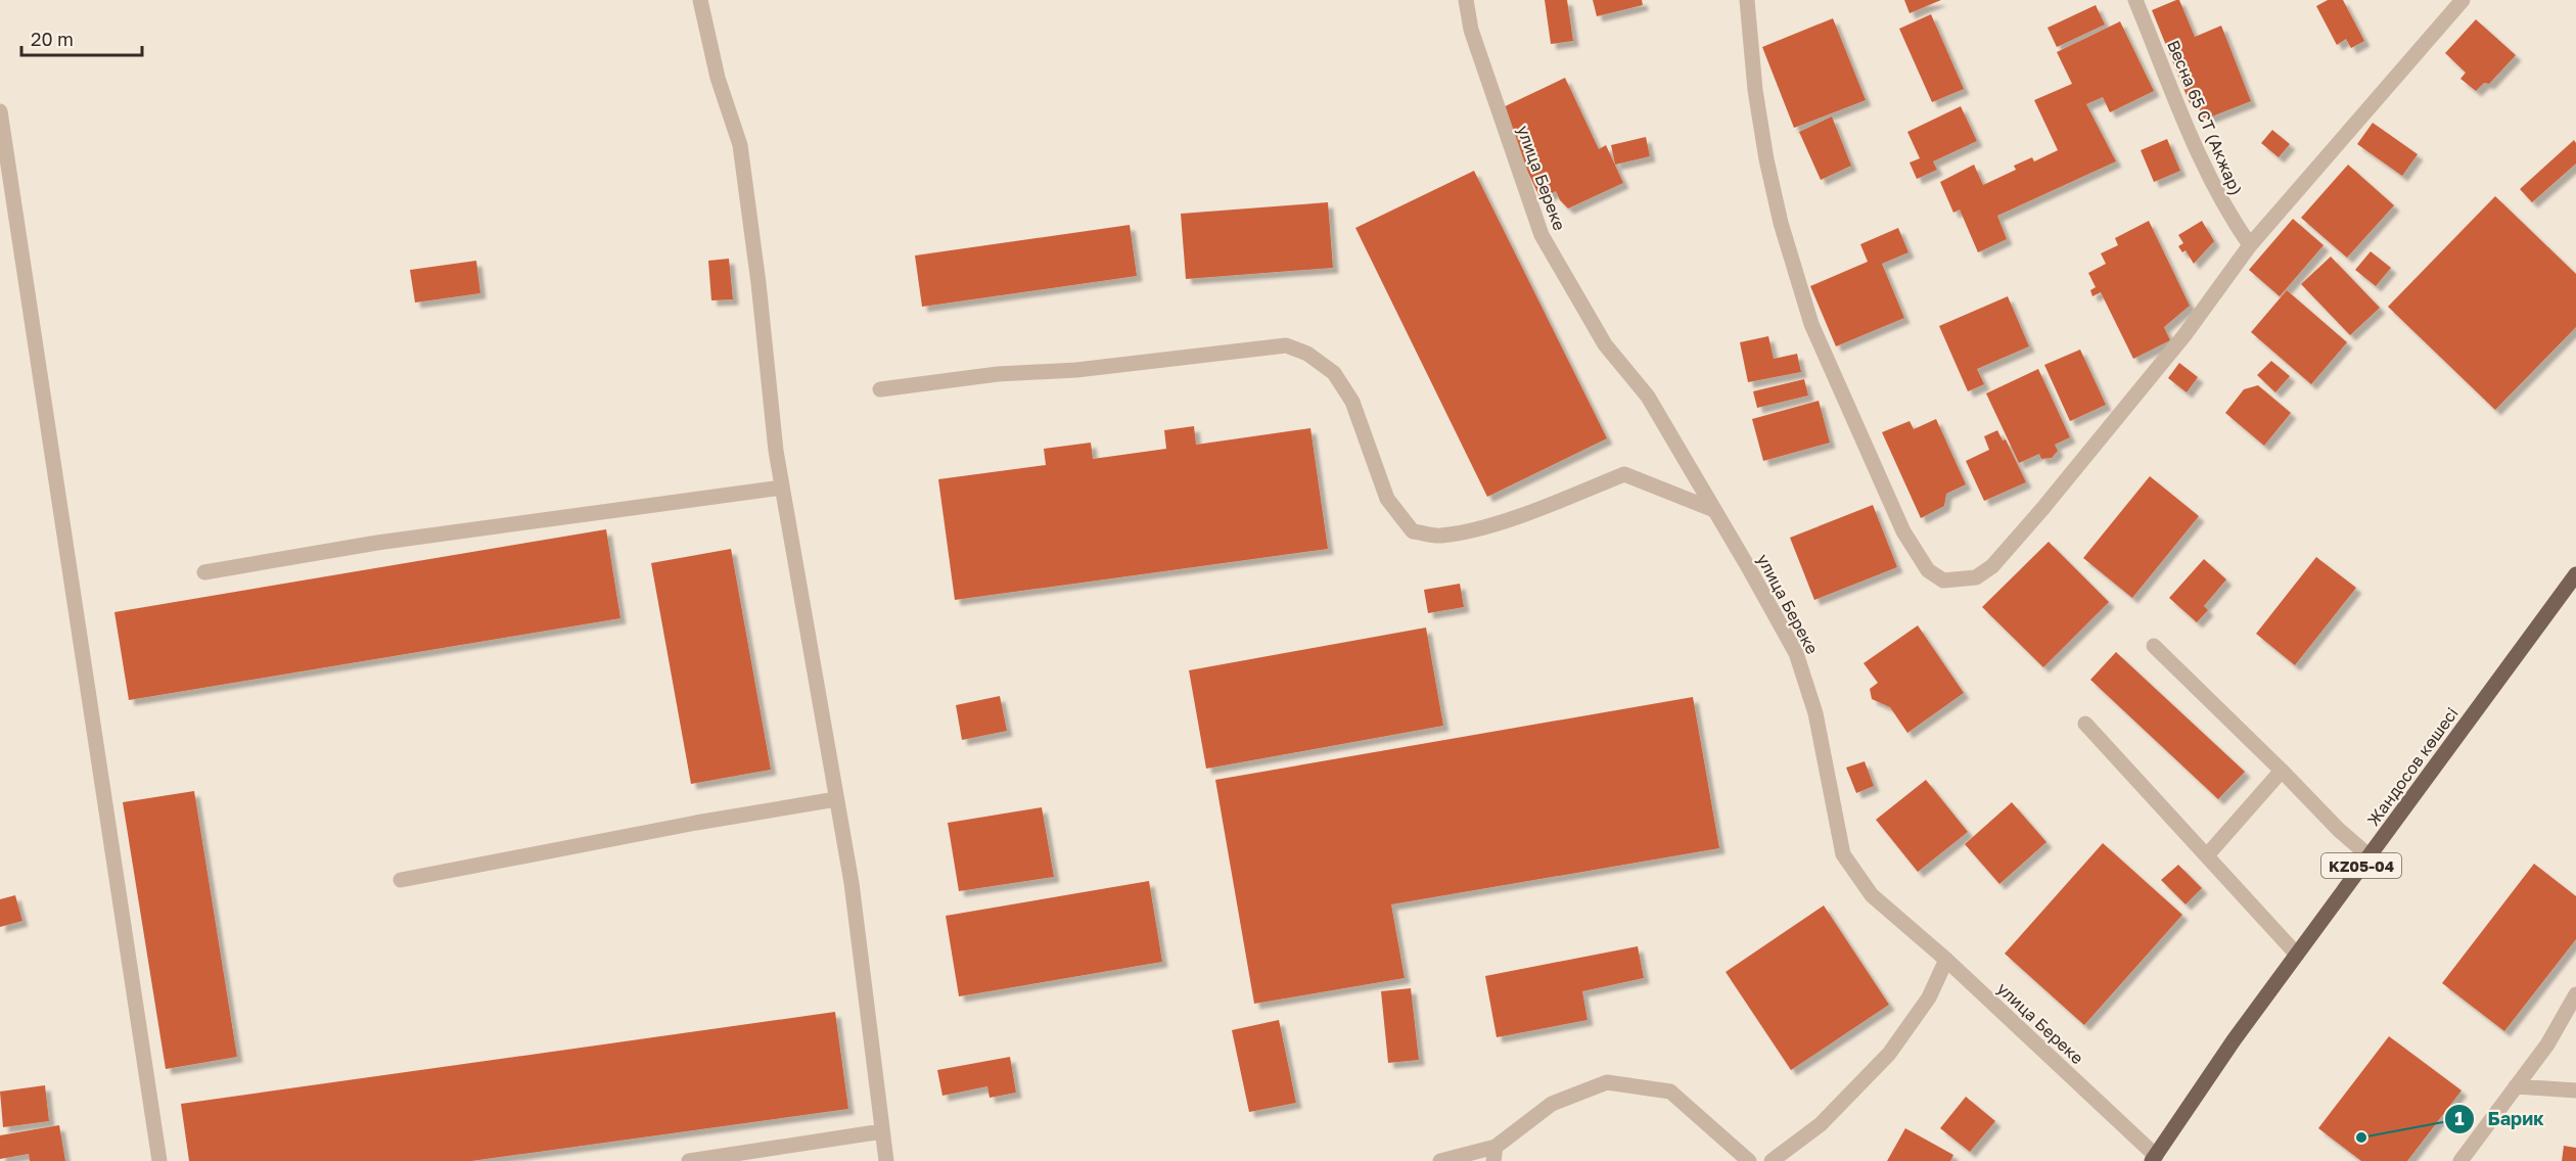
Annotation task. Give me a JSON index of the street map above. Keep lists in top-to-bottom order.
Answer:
{
  "streets": {
    "main road": ["Жандосов көшесі", "KZ05-04"],
    "street": ["Весна 65 СТ (Акжар)", "улица Береке"]
  },
  "crossings": [
    ["улица Береке", "Жандосов көшесі"]
  ],
  "places": ["Барик"],
  "scale_bar": "20 m"
}
